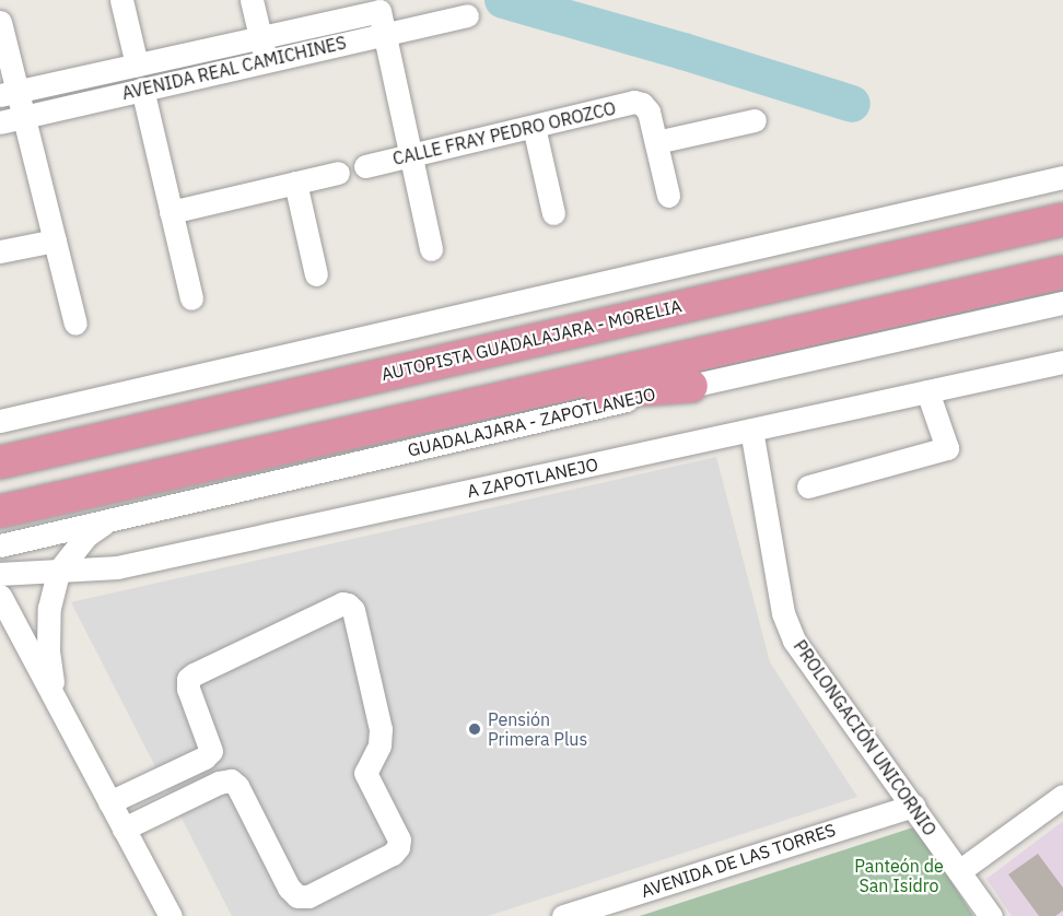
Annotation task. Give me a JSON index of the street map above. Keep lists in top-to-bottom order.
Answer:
{
  "streets": {
    "highway": ["AUTOPISTA GUADALAJARA - MORELIA"],
    "street": [
      "AVENIDA REAL CAMICHINES",
      "CALLE FRAY PEDRO OROZCO",
      "GUADALAJARA - ZAPOTLANEJO",
      "A ZAPOTLANEJO",
      "PROLONGACIÓN UNICORNIO",
      "AVENIDA DE LAS TORRES"
    ]
  },
  "crossings": [
    ["A ZAPOTLANEJO", "PROLONGACIÓN UNICORNIO"],
    ["PROLONGACIÓN UNICORNIO", "AVENIDA DE LAS TORRES"]
  ],
  "parks": ["Panteón de San Isidro"],
  "places": ["Pensión Primera Plus"]
}
